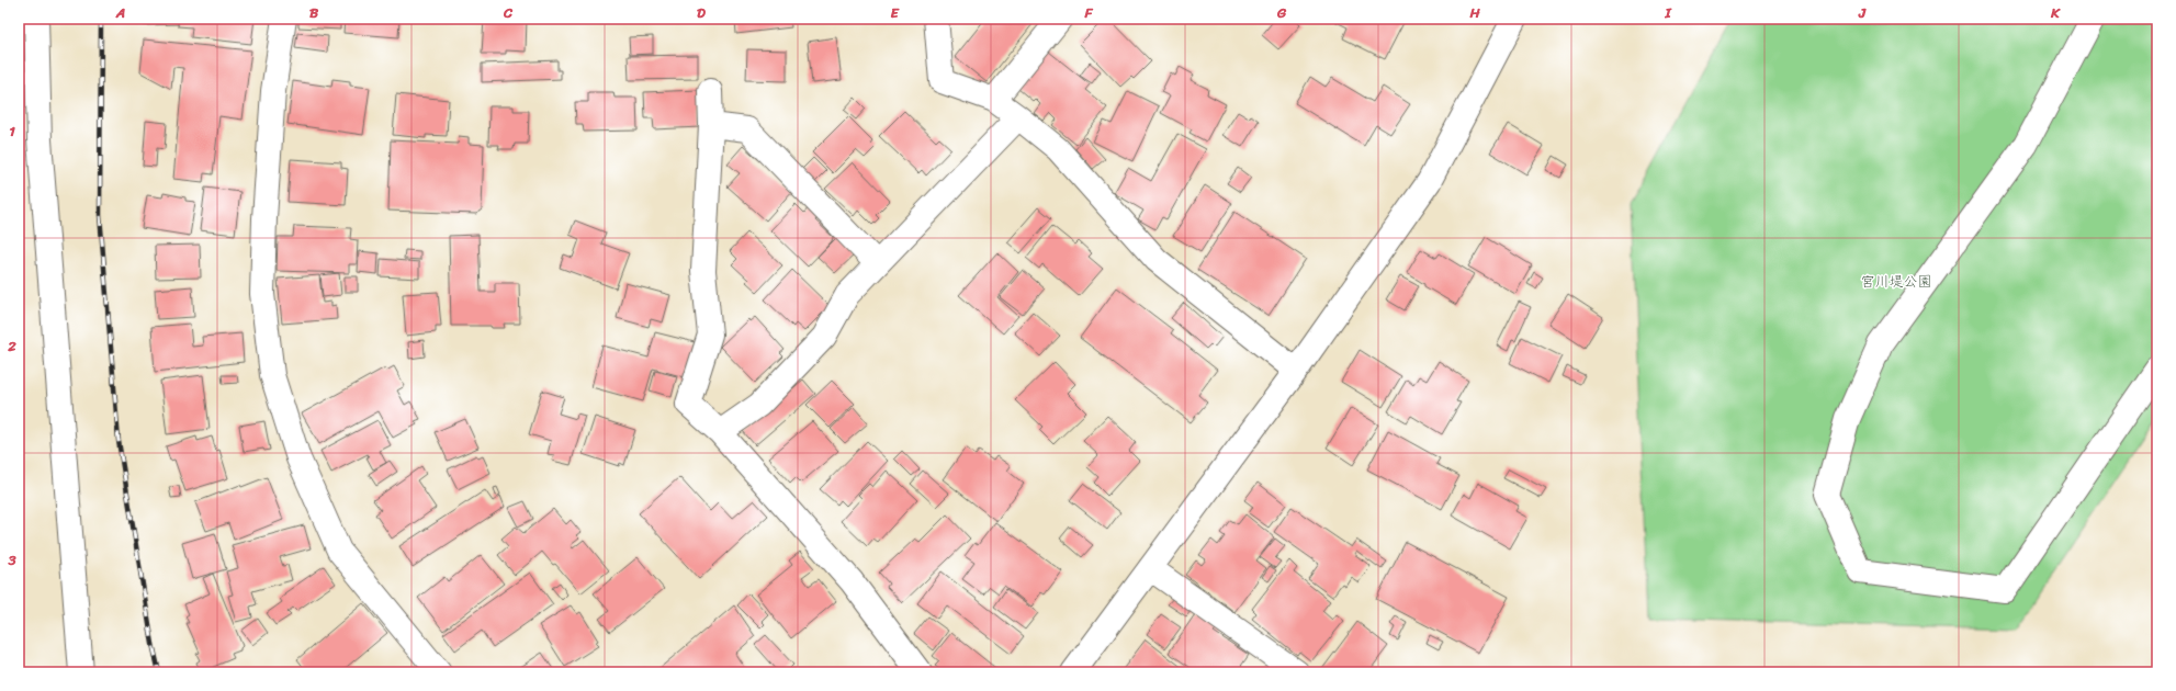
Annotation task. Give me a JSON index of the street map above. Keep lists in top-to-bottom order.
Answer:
{
  "parks": ["宮川堤公園"],
  "grid": {
    "columns": [
      "A",
      "B",
      "C",
      "D",
      "E",
      "F",
      "G",
      "H",
      "I",
      "J",
      "K"
    ],
    "rows": ["1", "2", "3"]
  }
}
